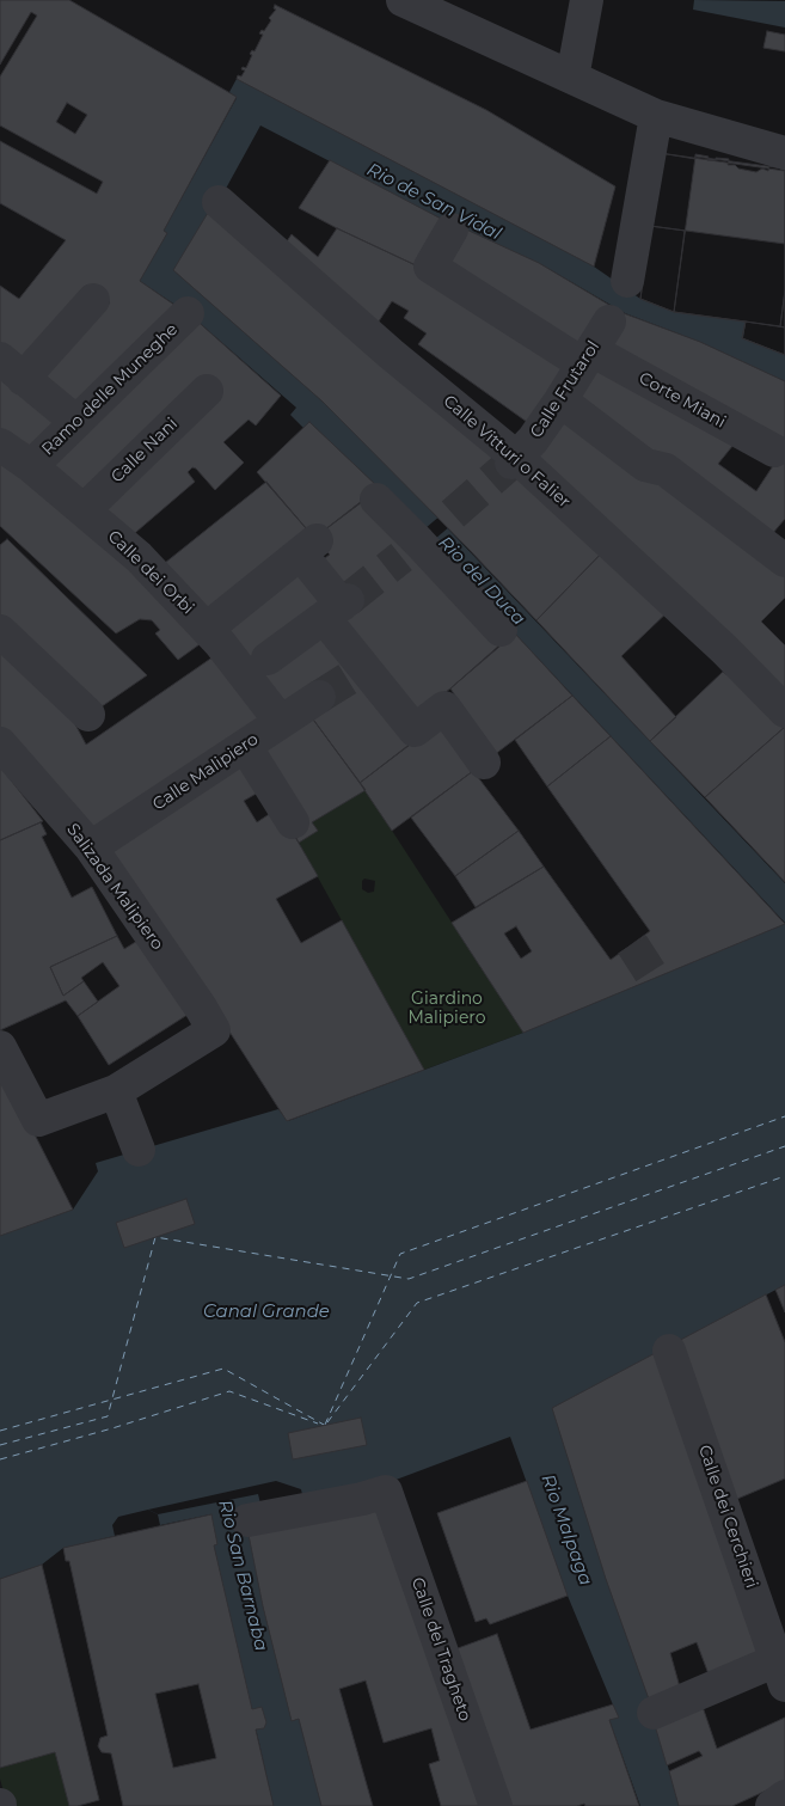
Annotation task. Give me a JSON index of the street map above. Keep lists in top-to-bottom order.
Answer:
{
  "streets": {
    "street": [
      "Ramo delle Muneghe",
      "Calle Frutarol",
      "Corte Miani",
      "Calle Nani",
      "Calle Vitturi o Falier",
      "Calle dei Orbi",
      "Calle Malipiero",
      "Salizada Malipiero",
      "Calle dei Cerchieri",
      "Calle del Tragheto"
    ]
  },
  "crossings": [
    ["Ramo delle Muneghe", "Calle dei Orbi"],
    ["Calle Frutarol", "Corte Miani"],
    ["Calle Frutarol", "Calle Vitturi o Falier"],
    ["Calle Nani", "Calle dei Orbi"],
    ["Calle dei Orbi", "Calle Malipiero"],
    ["Calle Malipiero", "Salizada Malipiero"]
  ],
  "water": [
    "Rio de San Vidal",
    "Rio del Duca",
    "Canal Grande",
    "Rio Malpaga",
    "Rio San Barnaba"
  ],
  "parks": ["Giardino Malipiero"]
}
